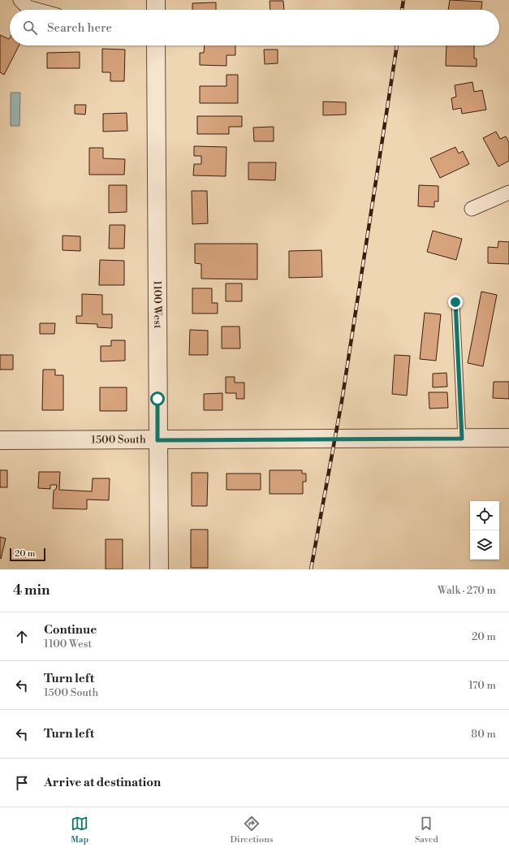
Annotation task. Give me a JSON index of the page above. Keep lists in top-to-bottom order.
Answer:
{
  "streets": {
    "street": ["1100 West", "1500 South"]
  },
  "crossings": [
    ["1100 West", "1500 South"]
  ],
  "scale_bar": "20 m",
  "page": {
    "search": "Search here",
    "scale": "20 m",
    "heading": ["4 min", "Walk · 270 m"],
    "list": [
      ["Continue", "1100 West", "20 m"],
      ["Turn left", "1500 South", "170 m"],
      ["Turn left", "80 m"],
      "Arrive at destination"
    ],
    "nav": ["Map", "Directions", "Saved"]
  }
}
